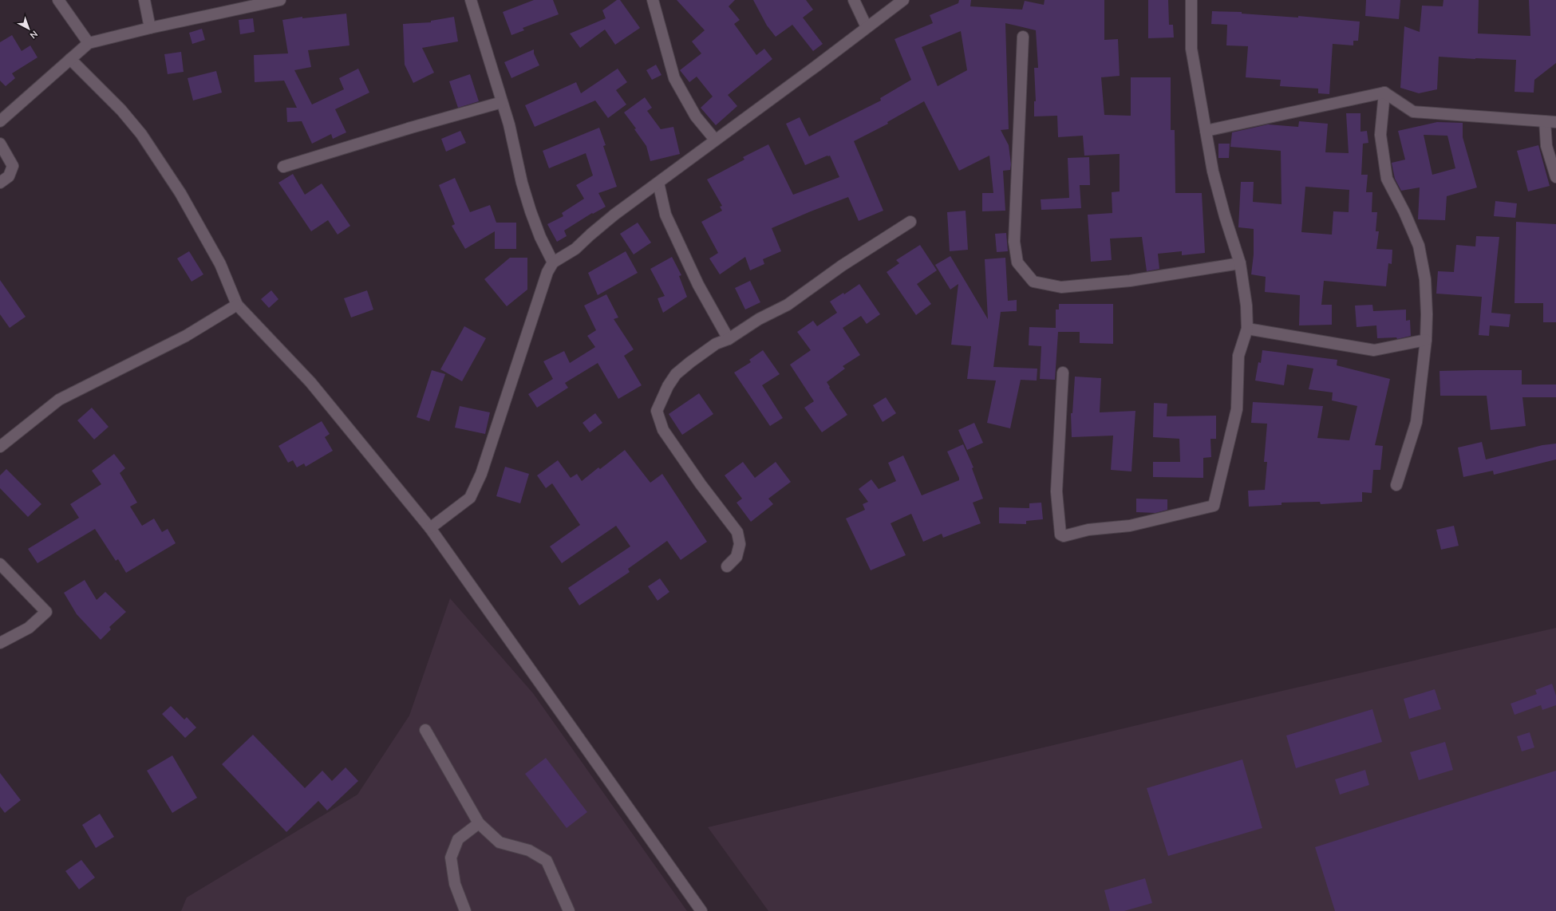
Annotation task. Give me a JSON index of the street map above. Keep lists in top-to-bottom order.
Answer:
{
  "north": "bottom right"
}
